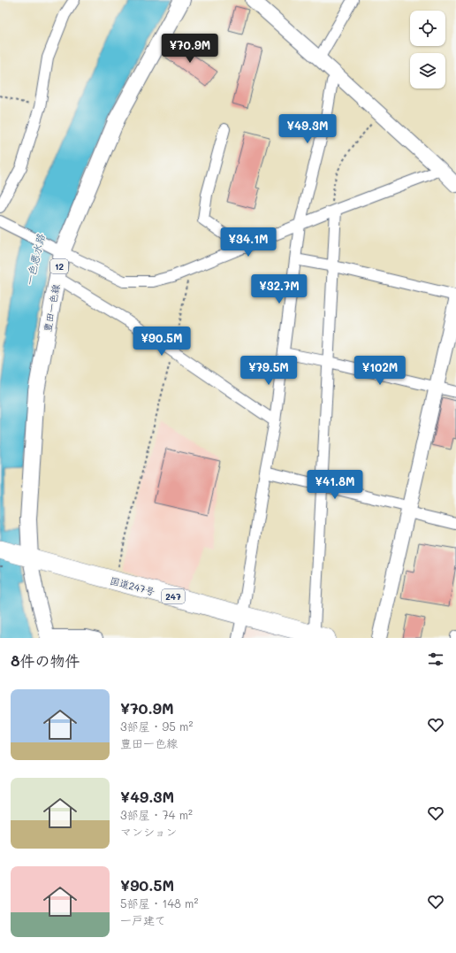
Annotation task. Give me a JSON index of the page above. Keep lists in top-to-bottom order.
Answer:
{
  "streets": {
    "highway": ["国道247号", "247"],
    "main road": ["12", "豊田一色線"]
  },
  "crossings": [
    ["豊田一色線", "国道247号"]
  ],
  "water": ["一色悪水路"],
  "page": {
    "price": [
      "¥70.9M",
      "¥49.3M",
      "¥34.1M",
      "¥32.7M",
      "¥90.5M",
      "¥79.5M",
      "¥102M",
      "¥41.8M"
    ],
    "heading": "8件の物件",
    "list": [
      {
        "name": "¥70.9M",
        "note": "3部屋 · 95 m² · 豊田一色線"
      },
      {
        "name": "¥49.3M",
        "note": "3部屋 · 74 m² · マンション"
      },
      {
        "name": "¥90.5M",
        "note": "5部屋 · 148 m² · 一戸建て"
      }
    ]
  }
}
